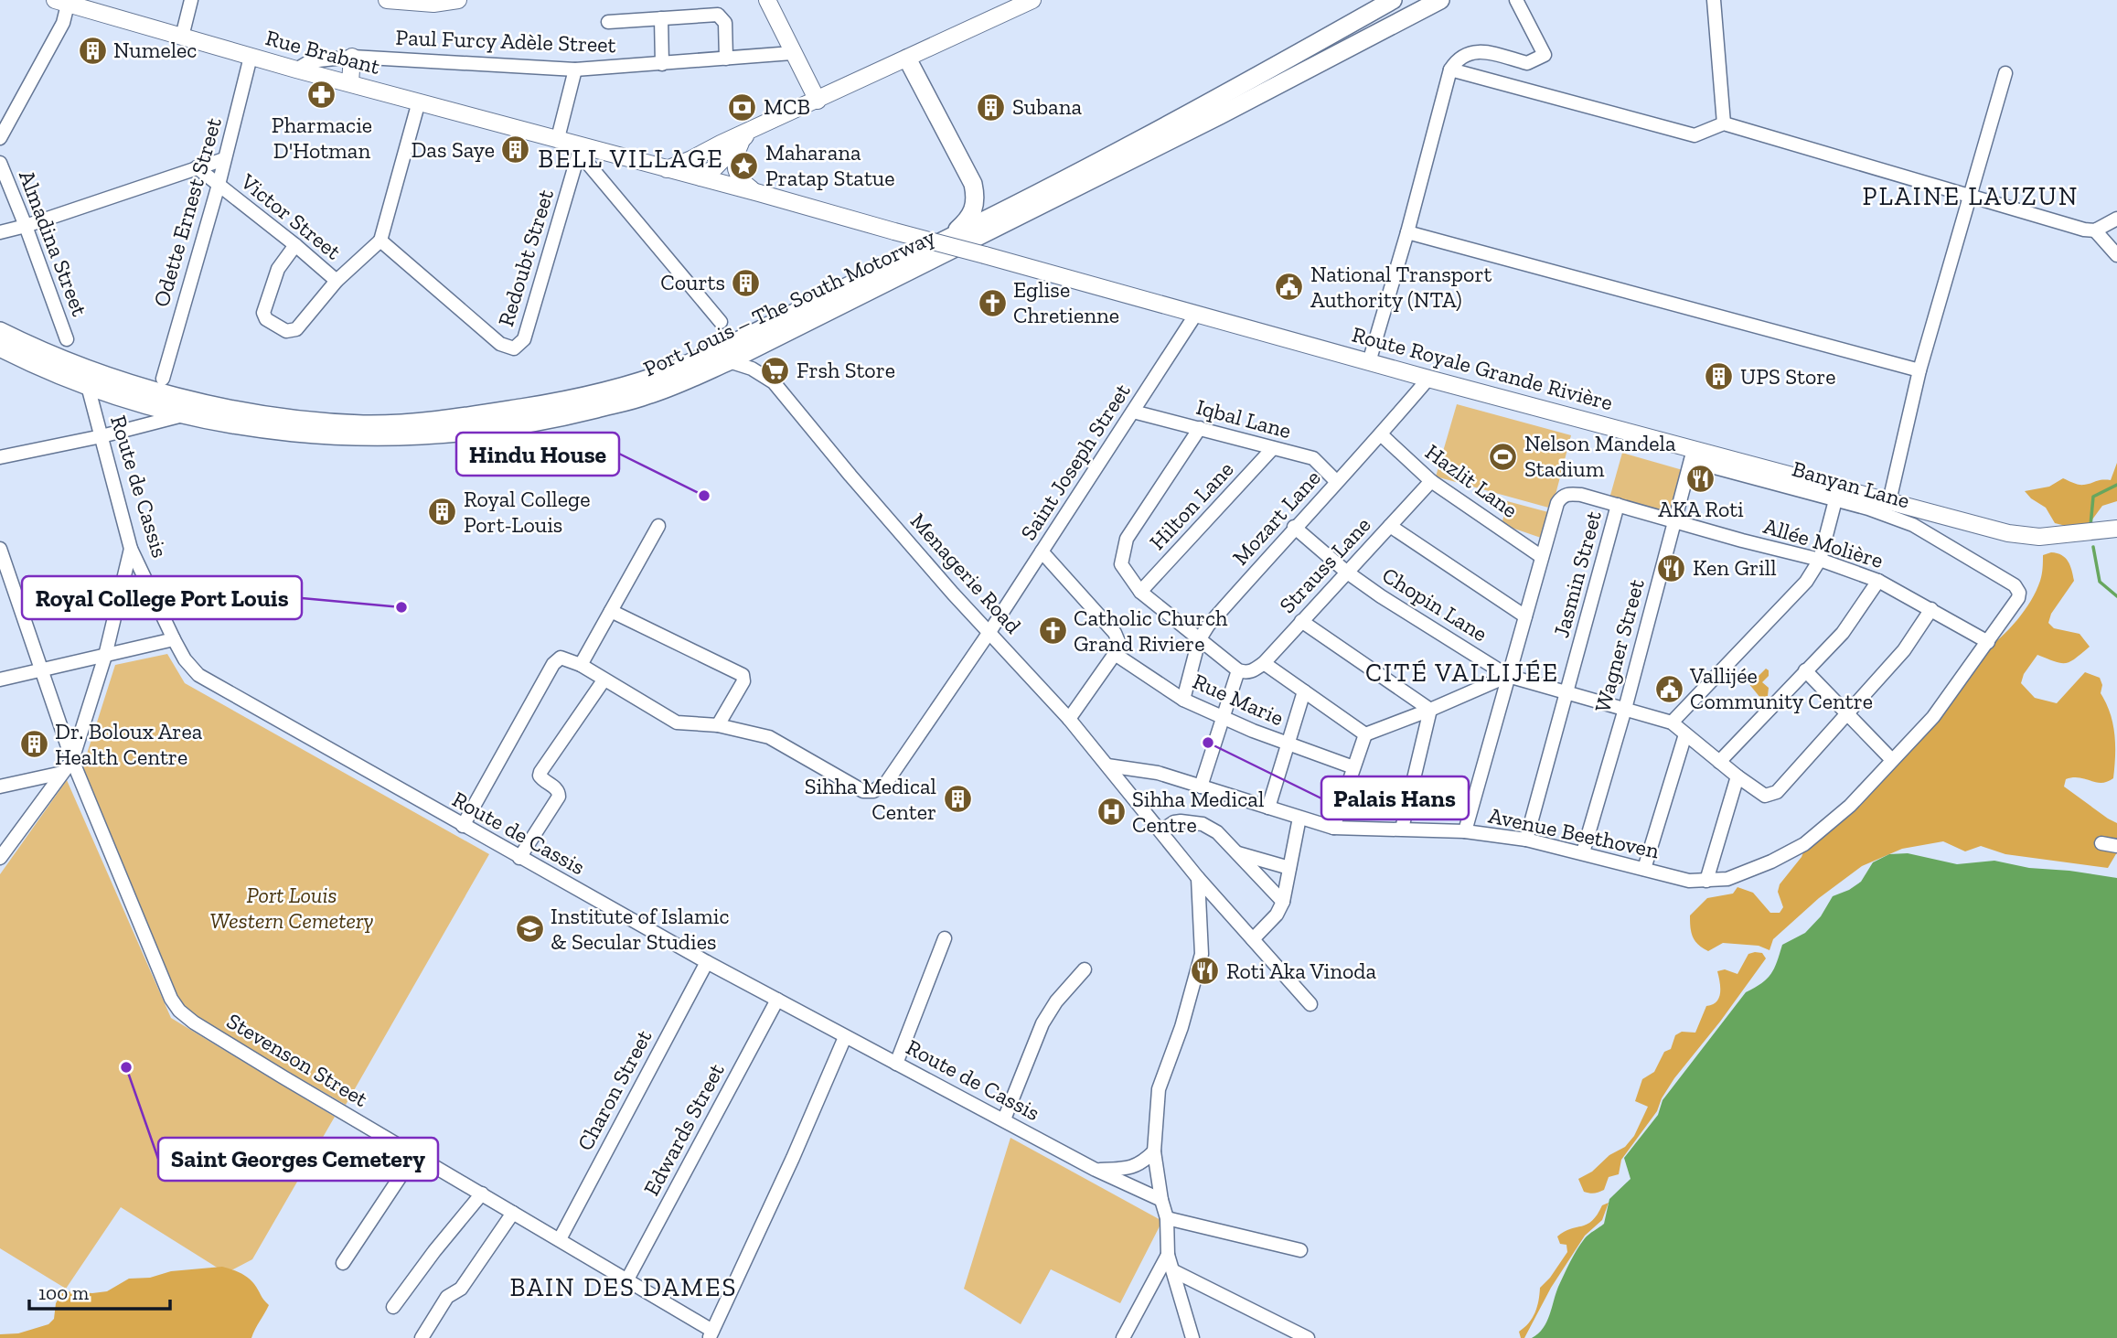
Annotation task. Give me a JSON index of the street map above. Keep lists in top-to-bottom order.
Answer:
{
  "streets": {
    "highway": ["Port Louis – The South Motorway"],
    "main road": ["Rue Brabant", "Route Royale Grande Rivière"],
    "street": [
      "Paul Furcy Adèle Street",
      "Odette Ernest Street",
      "Victor Street",
      "Almadina Street",
      "Redoubt Street",
      "Iqbal Lane",
      "Saint Joseph Street",
      "Hazlit Lane",
      "Banyan Lane",
      "Route de Cassis",
      "Hilton Lane",
      "Mozart Lane",
      "Allée Molière",
      "Strauss Lane",
      "Menagerie Road",
      "Jasmin Street",
      "Chopin Lane",
      "Wagner Street",
      "Rue Marie",
      "Avenue Beethoven",
      "Stevenson Street",
      "Charon Street",
      "Edwards Street"
    ]
  },
  "crossings": [
    ["Paul Furcy Adèle Street", "Rue Brabant"],
    ["Rue Brabant", "Odette Ernest Street"],
    ["Rue Brabant", "Redoubt Street"],
    ["Rue Brabant", "Route Royale Grande Rivière"],
    ["Odette Ernest Street", "Victor Street"],
    ["Redoubt Street", "Route Royale Grande Rivière"],
    ["Port Louis – The South Motorway", "Route de Cassis"],
    ["Port Louis – The South Motorway", "Menagerie Road"],
    ["Route Royale Grande Rivière", "Saint Joseph Street"],
    ["Route Royale Grande Rivière", "Banyan Lane"],
    ["Route Royale Grande Rivière", "Mozart Lane"],
    ["Route Royale Grande Rivière", "Wagner Street"],
    ["Iqbal Lane", "Saint Joseph Street"],
    ["Iqbal Lane", "Hilton Lane"],
    ["Iqbal Lane", "Mozart Lane"],
    ["Saint Joseph Street", "Menagerie Road"],
    ["Hazlit Lane", "Mozart Lane"],
    ["Hazlit Lane", "Allée Molière"],
    ["Hazlit Lane", "Strauss Lane"],
    ["Banyan Lane", "Wagner Street"],
    ["Banyan Lane", "Avenue Beethoven"],
    ["Route de Cassis", "Charon Street"],
    ["Route de Cassis", "Edwards Street"],
    ["Mozart Lane", "Chopin Lane"],
    ["Mozart Lane", "Rue Marie"],
    ["Allée Molière", "Jasmin Street"],
    ["Allée Molière", "Chopin Lane"],
    ["Allée Molière", "Wagner Street"],
    ["Allée Molière", "Avenue Beethoven"],
    ["Strauss Lane", "Chopin Lane"],
    ["Menagerie Road", "Avenue Beethoven"],
    ["Jasmin Street", "Chopin Lane"],
    ["Jasmin Street", "Avenue Beethoven"],
    ["Chopin Lane", "Wagner Street"],
    ["Wagner Street", "Avenue Beethoven"],
    ["Stevenson Street", "Charon Street"],
    ["Stevenson Street", "Edwards Street"]
  ],
  "districts": [
    "BELL VILLAGE",
    "PLAINE LAUZUN",
    "CITÉ VALLIJÉE",
    "BAIN DES DAMES"
  ],
  "parks": ["Port Louis Western Cemetery"],
  "places": {
    "building": [
      "Numelec",
      "Subana",
      "Das Saye",
      "Courts",
      "UPS Store",
      "Royal College Port-Louis",
      "Dr. Boloux Area Health Centre",
      "Sihha Medical Center"
    ],
    "pharmacy": ["Pharmacie D'Hotman"],
    "bank": ["MCB"],
    "place": ["Maharana Pratap Statue"],
    "public building": ["National Transport Authority (NTA)", "Vallijée Community Centre"],
    "church": ["Eglise Chretienne", "Catholic Church Grand Riviere"],
    "supermarket": ["Frsh Store"],
    "sports": ["Nelson Mandela Stadium"],
    "restaurant": ["AKA Roti", "Ken Grill", "Roti Aka Vinoda"],
    "other": [
      "Hindu House",
      "Royal College Port Louis",
      "Palais Hans",
      "Saint Georges Cemetery"
    ],
    "hospital": ["Sihha Medical Centre"],
    "school or university": ["Institute of Islamic & Secular Studies"]
  },
  "scale_bar": "100 m"
}
